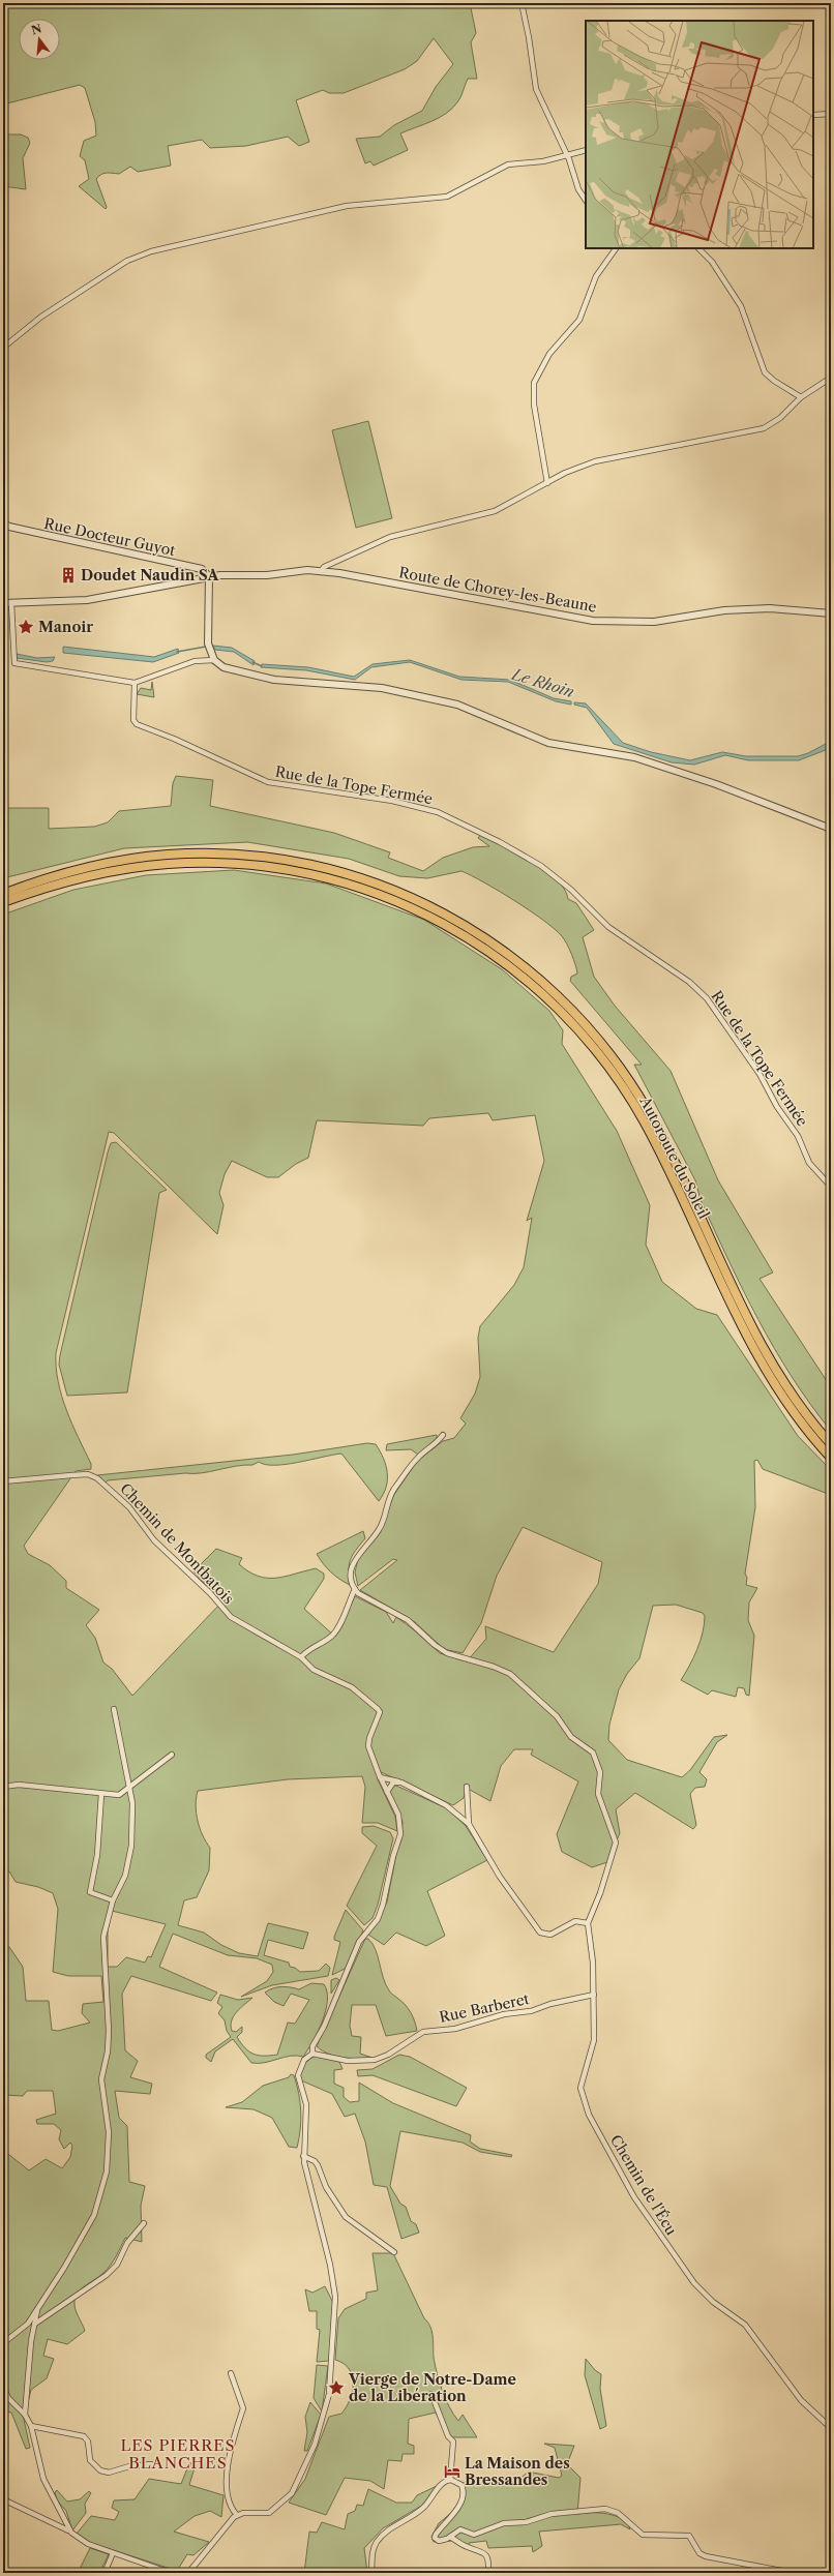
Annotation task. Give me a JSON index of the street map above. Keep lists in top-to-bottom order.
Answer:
{
  "streets": {
    "highway": ["Autoroute du Soleil"],
    "street": [
      "Rue Docteur Guyot",
      "Route de Chorey-les-Beaune",
      "Rue de la Tope Fermée",
      "Chemin de Montbatois",
      "Rue Barberet",
      "Chemin de l'Écu"
    ]
  },
  "crossings": [
    ["Rue Docteur Guyot", "Route de Chorey-les-Beaune"],
    ["Rue Barberet", "Chemin de l'Écu"]
  ],
  "districts": ["LES PIERRES BLANCHES"],
  "water": ["Le Rhoin"],
  "places": {
    "building": ["Doudet Naudin SA"],
    "place": ["Manoir", "Vierge de Notre-Dame de la Libération"],
    "hotel": ["La Maison des Bressandes"]
  },
  "north": "top"
}
